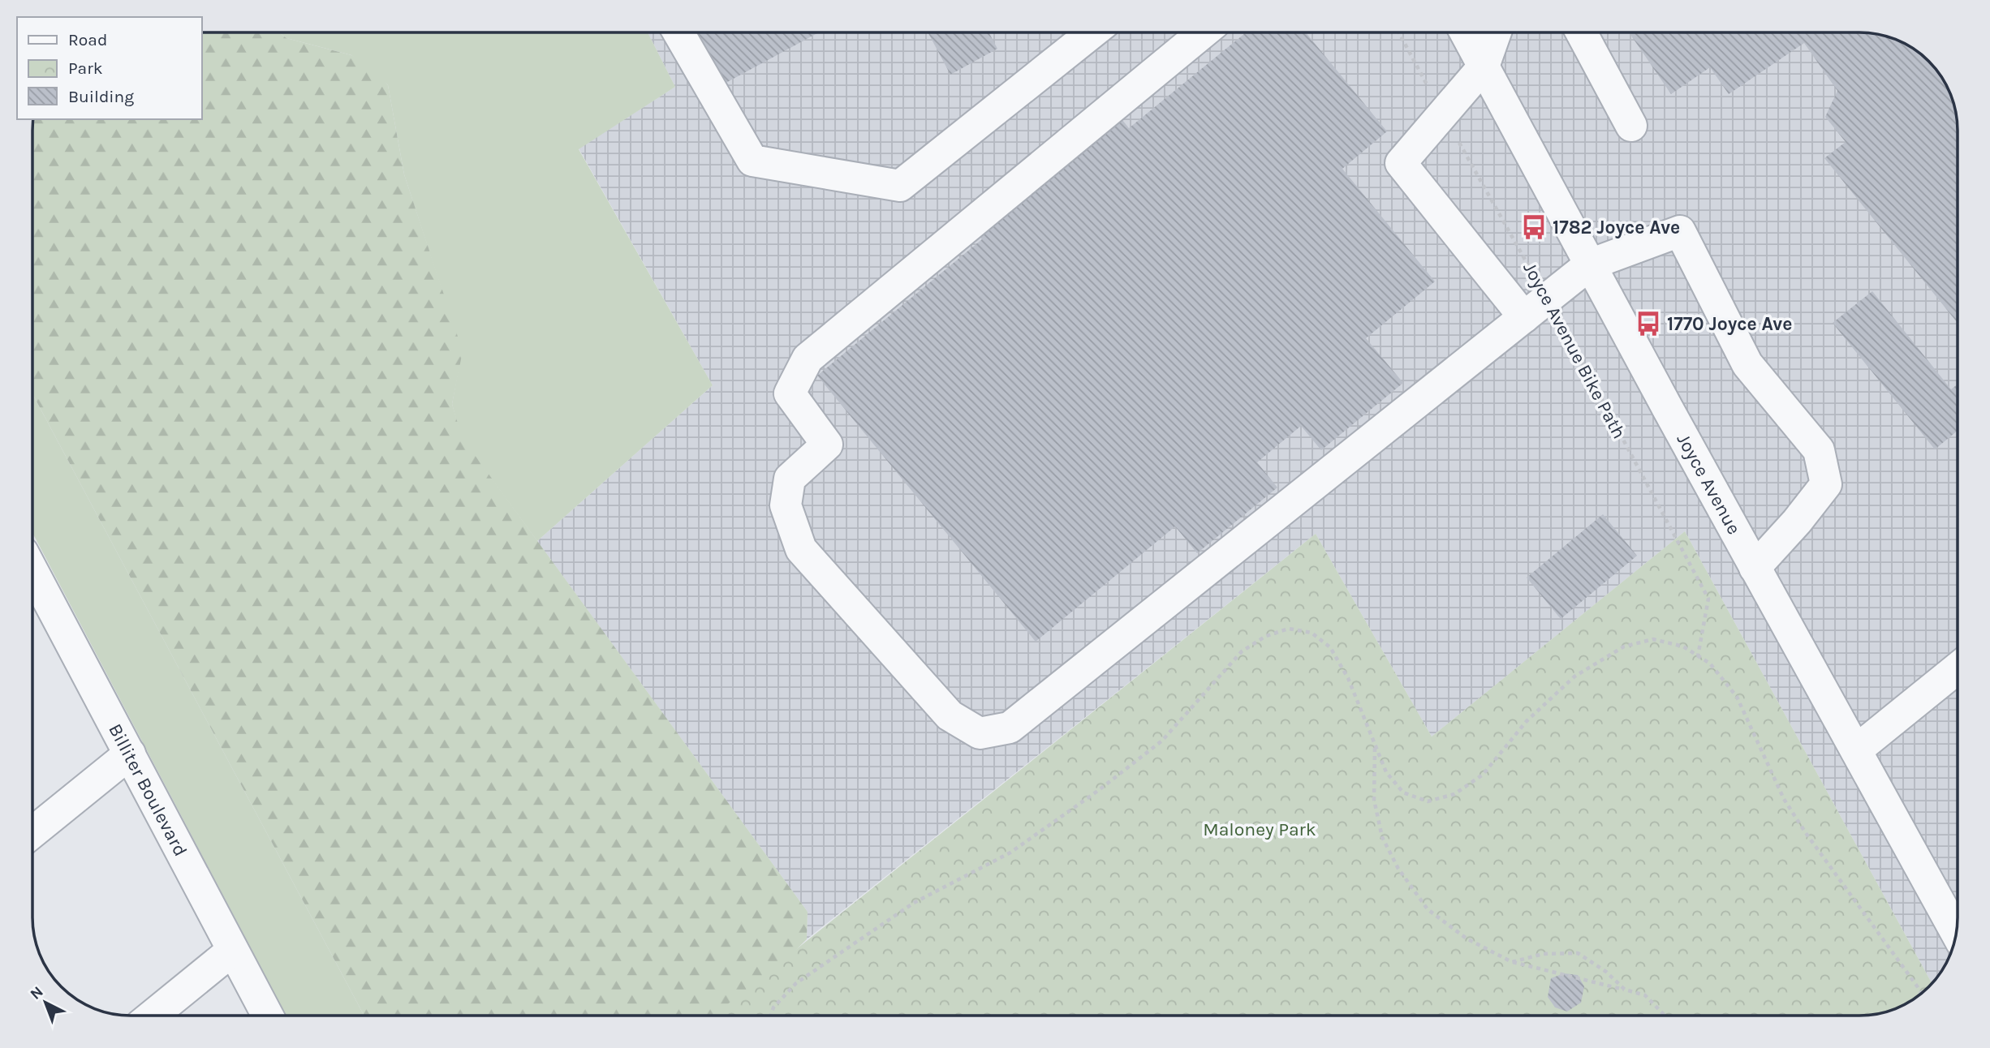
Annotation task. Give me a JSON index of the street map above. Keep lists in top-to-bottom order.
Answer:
{
  "streets": {
    "street": ["Joyce Avenue", "Billiter Boulevard"],
    "path": ["Joyce Avenue Bike Path"]
  },
  "parks": ["Maloney Park"],
  "places": {
    "bus stop": ["1782 Joyce Ave", "1770 Joyce Ave"]
  },
  "legend": ["Road", "Park", "Building"],
  "north": "top left"
}
